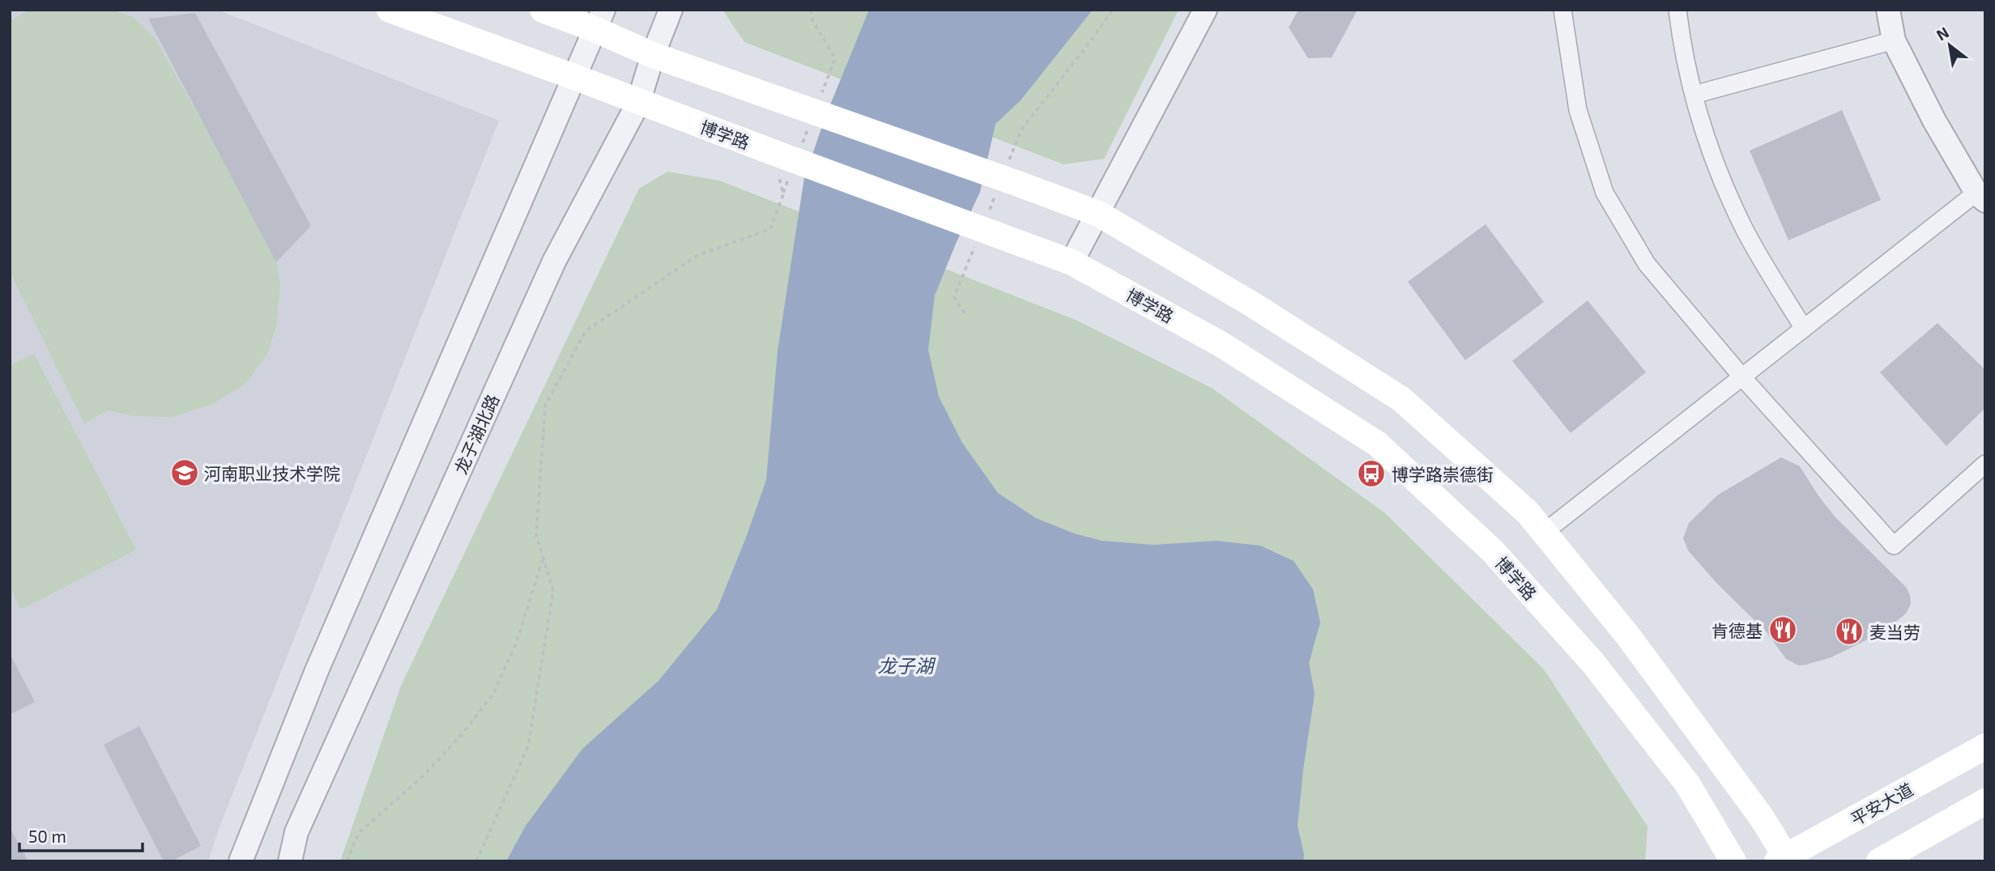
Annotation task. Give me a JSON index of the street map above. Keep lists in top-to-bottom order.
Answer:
{
  "streets": {
    "main road": ["博学路", "平安大道"],
    "street": ["龙子湖北路"]
  },
  "crossings": [
    ["博学路", "龙子湖北路"]
  ],
  "water": ["龙子湖"],
  "places": {
    "school or university": ["河南职业技术学院"],
    "bus stop": ["博学路崇德街"],
    "restaurant": ["肯德基", "麦当劳"]
  },
  "scale_bar": "50 m",
  "north": "top left"
}
